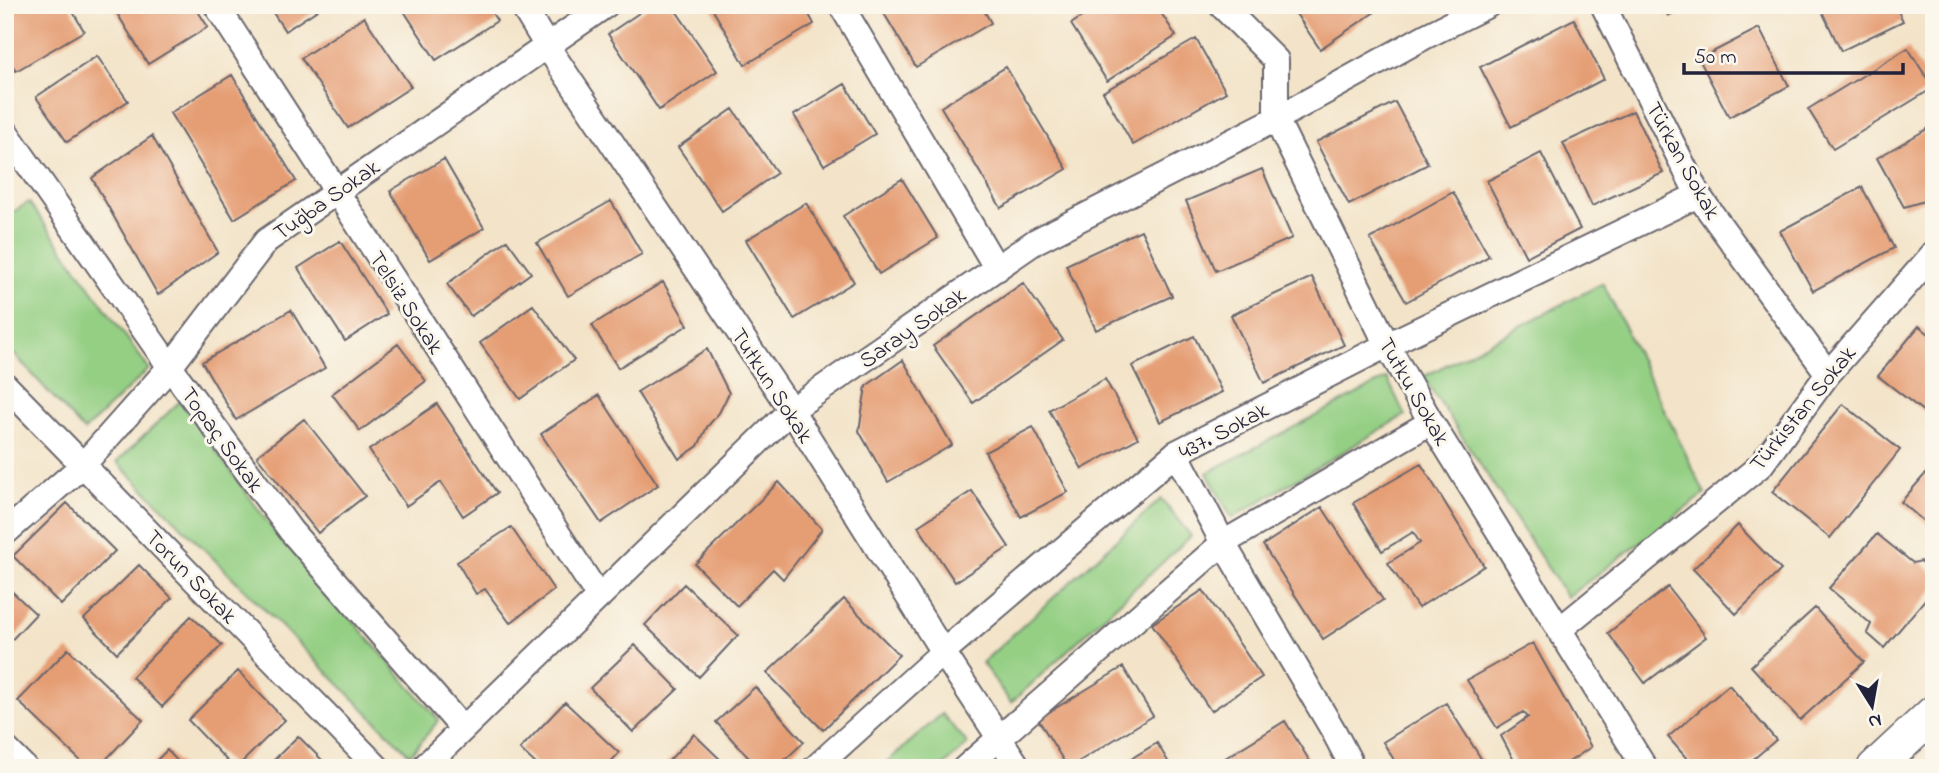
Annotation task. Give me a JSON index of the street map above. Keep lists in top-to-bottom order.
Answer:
{
  "streets": {
    "street": [
      "Türkan Sokak",
      "Tuğba Sokak",
      "Telsiz Sokak",
      "Saray Sokak",
      "Tutkun Sokak",
      "Tutku Sokak",
      "Türkistan Sokak",
      "437. Sokak",
      "Topaç Sokak",
      "Torun Sokak"
    ]
  },
  "crossings": [
    ["Türkan Sokak", "Türkistan Sokak"],
    ["Türkan Sokak", "437. Sokak"],
    ["Tuğba Sokak", "Telsiz Sokak"],
    ["Tuğba Sokak", "Tutkun Sokak"],
    ["Tuğba Sokak", "Topaç Sokak"],
    ["Tuğba Sokak", "Torun Sokak"],
    ["Telsiz Sokak", "Saray Sokak"],
    ["Saray Sokak", "Tutkun Sokak"],
    ["Saray Sokak", "Tutku Sokak"],
    ["Saray Sokak", "Topaç Sokak"],
    ["Tutkun Sokak", "437. Sokak"],
    ["Tutku Sokak", "Türkistan Sokak"],
    ["Tutku Sokak", "437. Sokak"]
  ],
  "scale_bar": "50 m",
  "north": "bottom"
}
